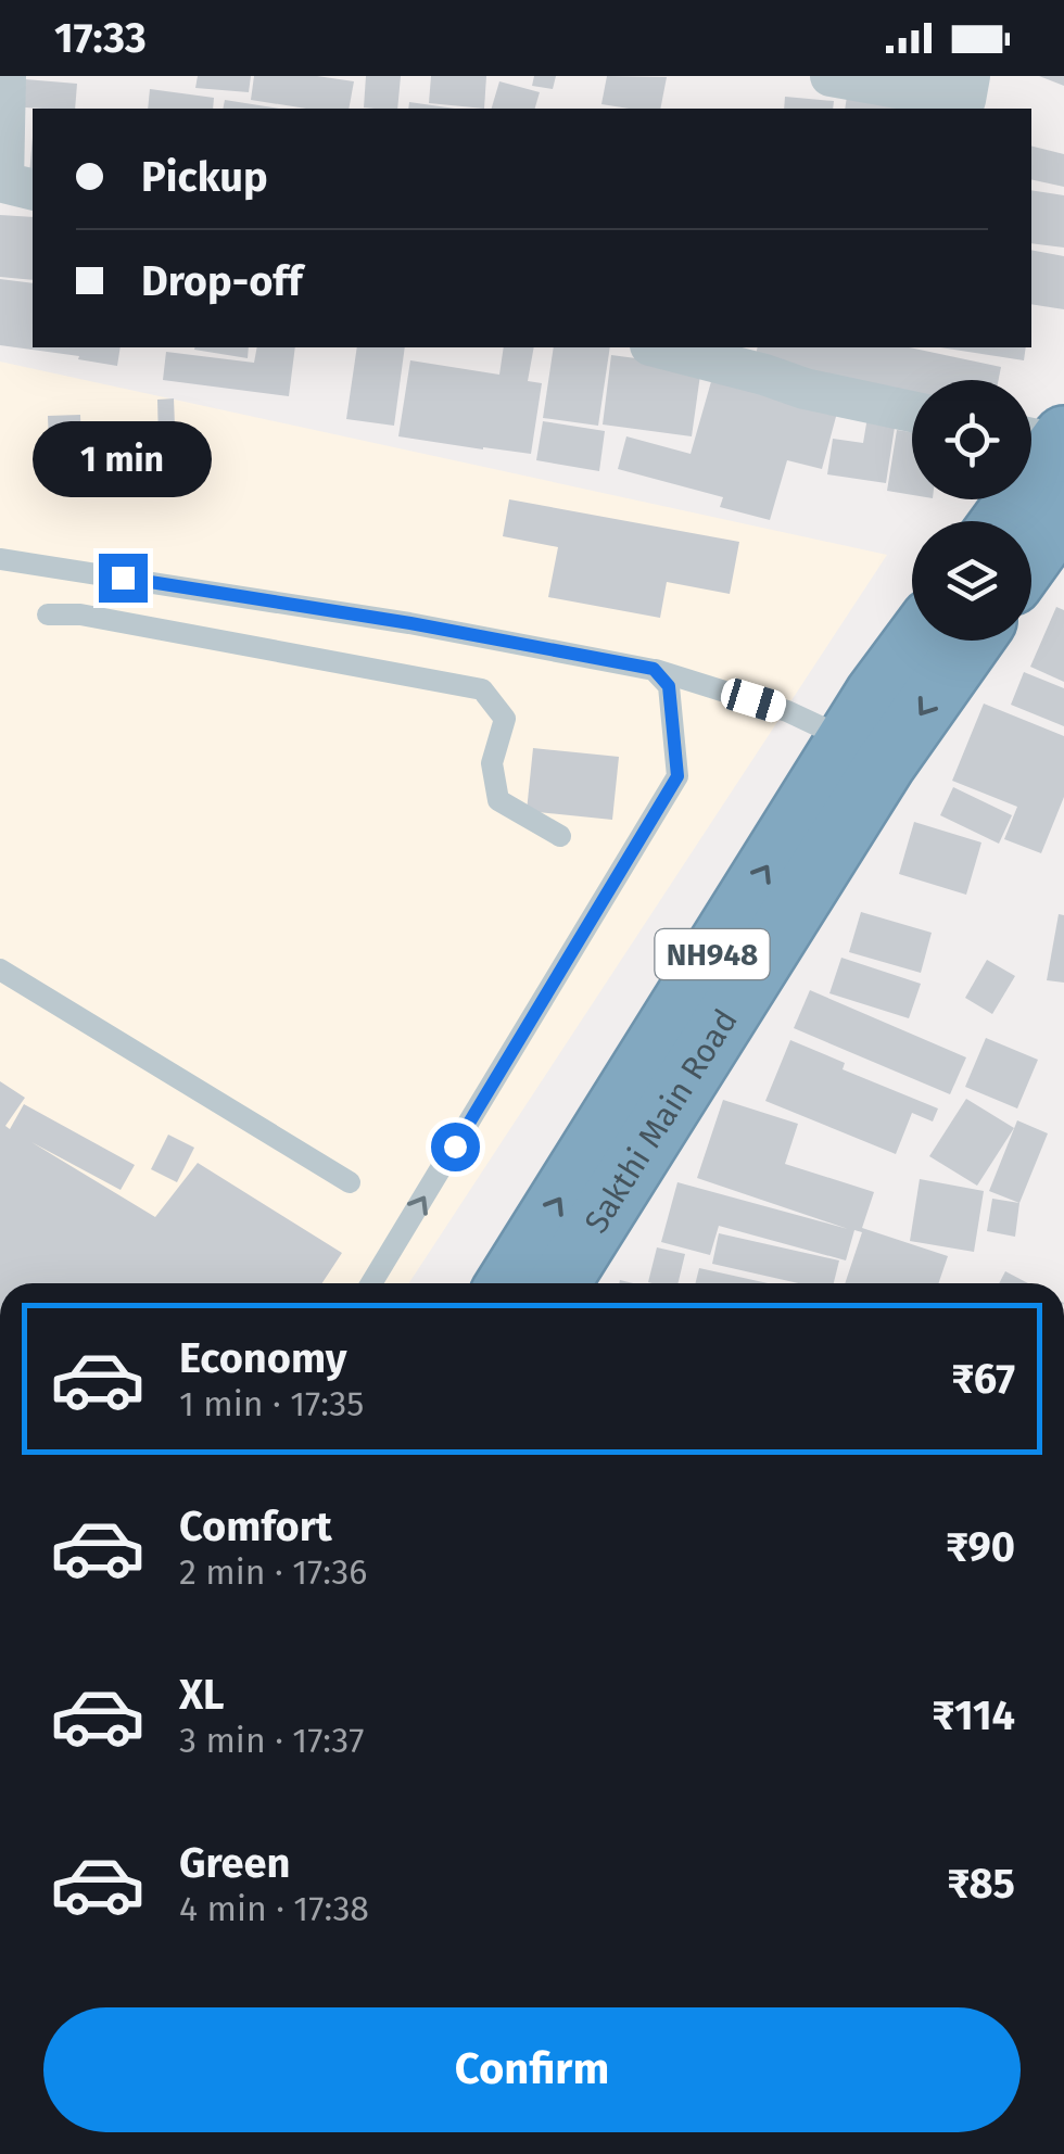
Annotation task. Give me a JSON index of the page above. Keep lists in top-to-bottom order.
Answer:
{
  "streets": {
    "highway": ["NH948", "Sakthi Main Road"]
  },
  "page": {
    "status": "17:33",
    "banner": ["Pickup", "Drop-off"],
    "bubble": "1 min",
    "list": [
      {
        "name": "Economy",
        "note": "1 min · 17:35",
        "value": "₹67"
      },
      {
        "name": "Comfort",
        "note": "2 min · 17:36",
        "value": "₹90"
      },
      {
        "name": "XL",
        "note": "3 min · 17:37",
        "value": "₹114"
      },
      {
        "name": "Green",
        "note": "4 min · 17:38",
        "value": "₹85"
      }
    ],
    "buttons": "Confirm"
  }
}
